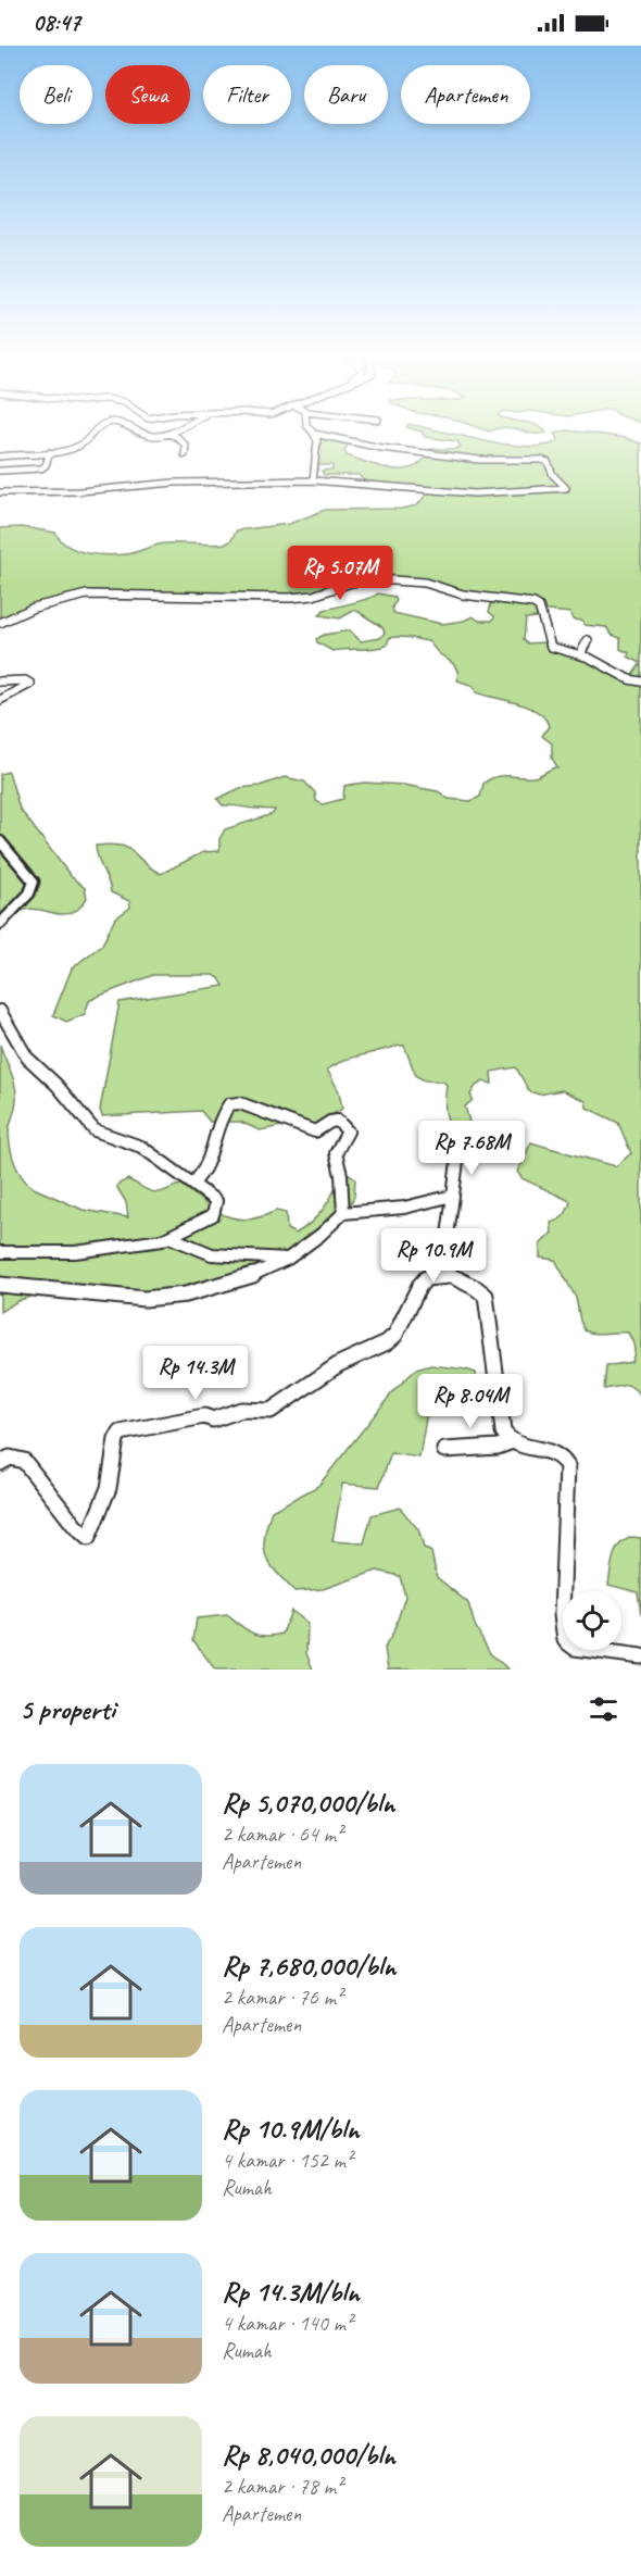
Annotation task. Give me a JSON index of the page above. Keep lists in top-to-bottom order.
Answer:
{
  "page": {
    "status": "08:47",
    "chip": [
      "Beli",
      "Sewa",
      "Filter",
      "Baru",
      "Apartemen"
    ],
    "price": [
      "Rp 5.07M",
      "Rp 7.68M",
      "Rp 10.9M",
      "Rp 14.3M",
      "Rp 8.04M"
    ],
    "heading": "5 properti",
    "list": [
      {
        "name": "Rp 5,070,000/bln",
        "note": "2 kamar · 64 m² · Apartemen"
      },
      {
        "name": "Rp 7,680,000/bln",
        "note": "2 kamar · 76 m² · Apartemen"
      },
      {
        "name": "Rp 10.9M/bln",
        "note": "4 kamar · 152 m² · Rumah"
      },
      {
        "name": "Rp 14.3M/bln",
        "note": "4 kamar · 140 m² · Rumah"
      },
      {
        "name": "Rp 8,040,000/bln",
        "note": "2 kamar · 78 m² · Apartemen"
      }
    ]
  }
}
